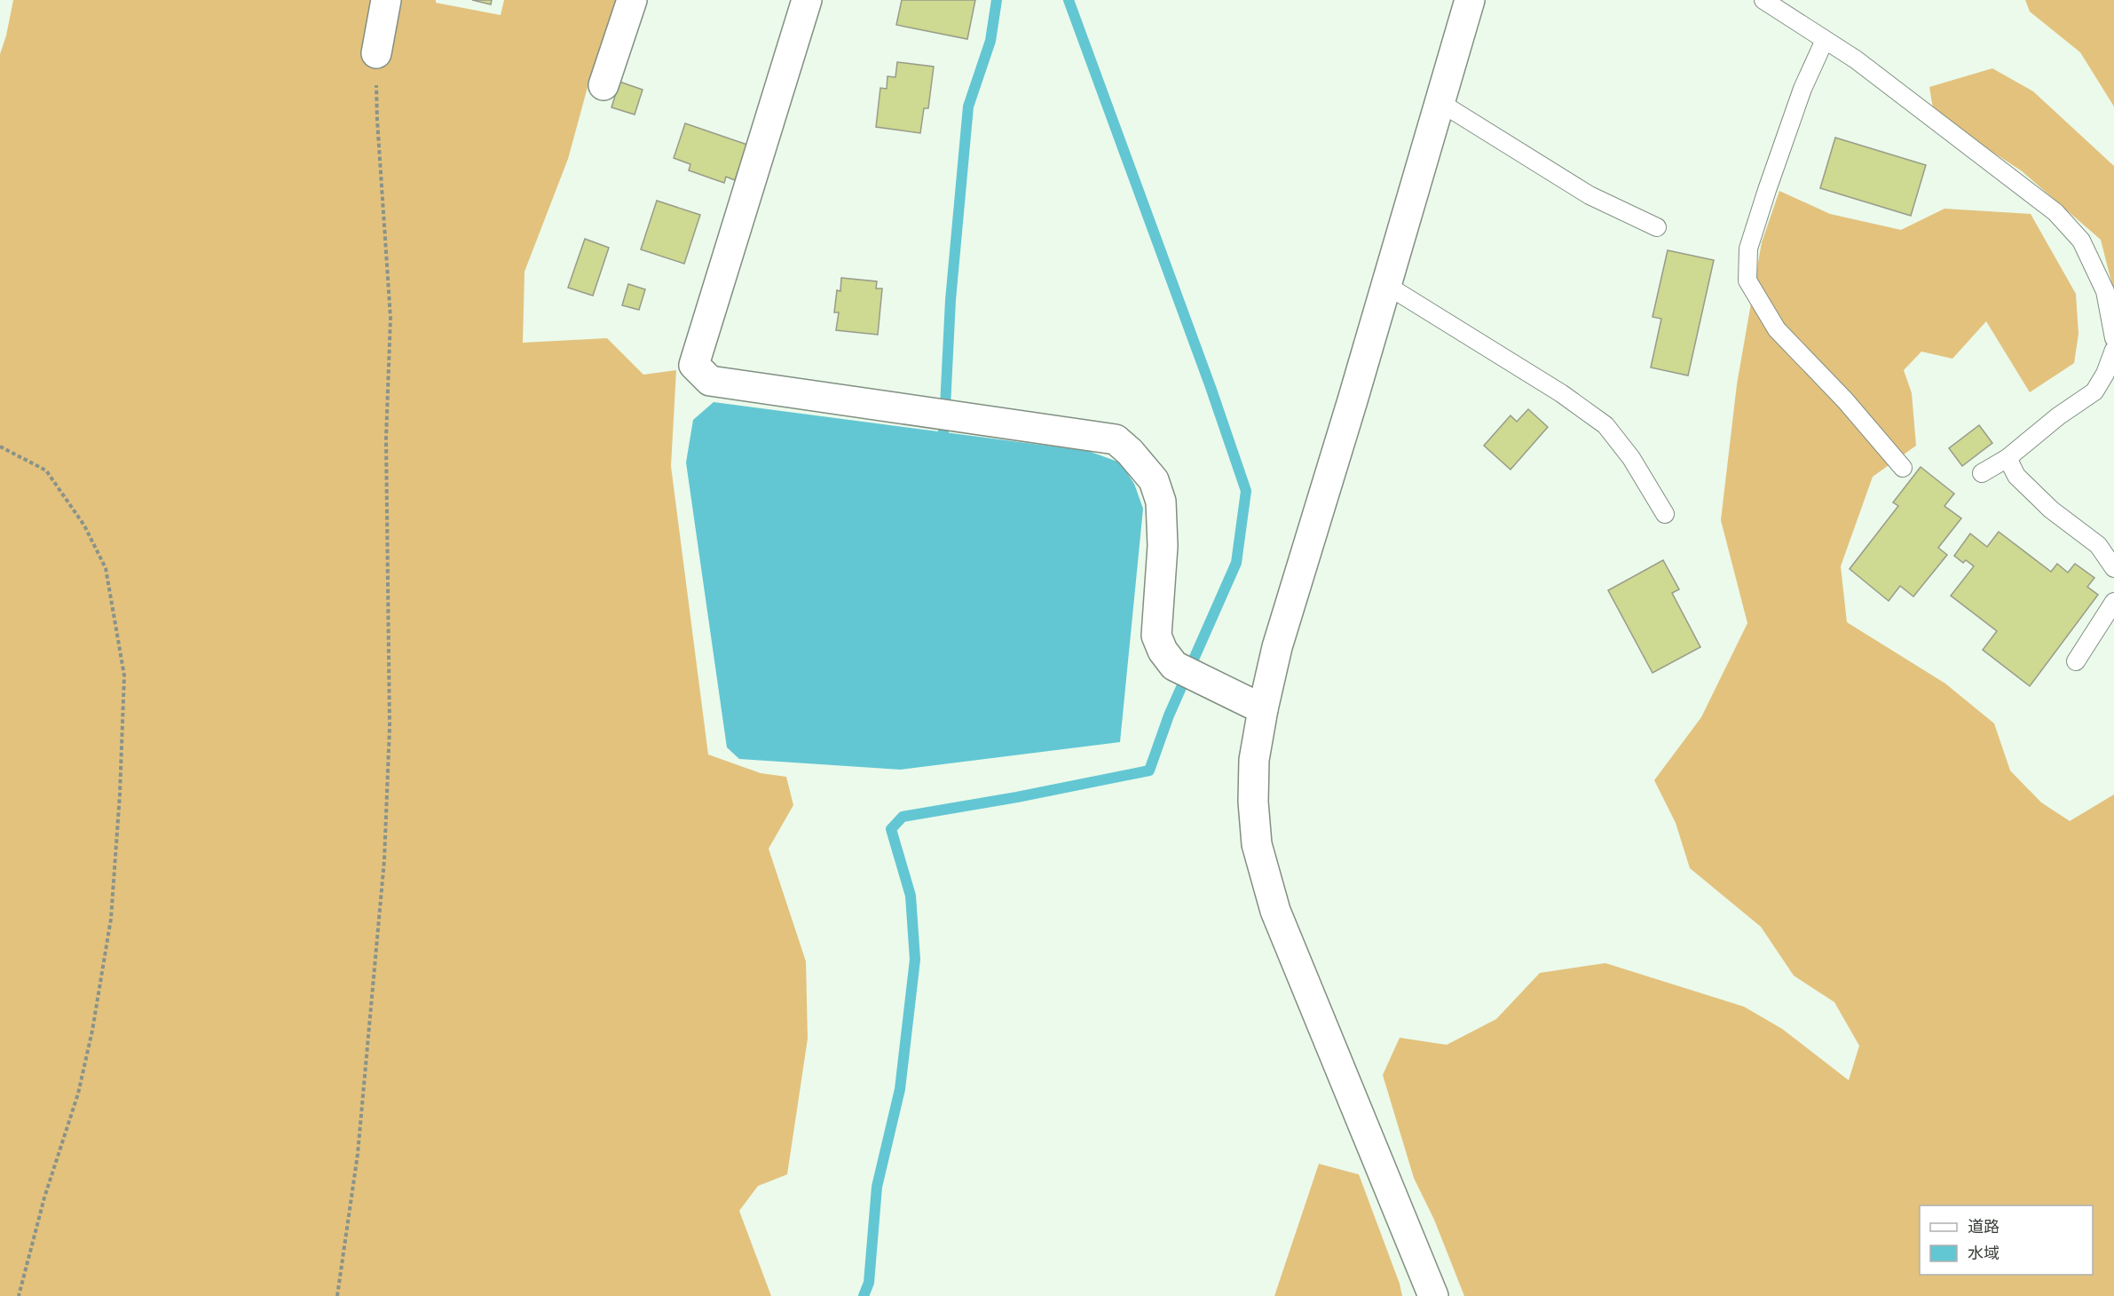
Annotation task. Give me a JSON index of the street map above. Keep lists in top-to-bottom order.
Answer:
{
  "legend": ["道路", "水域"]
}
